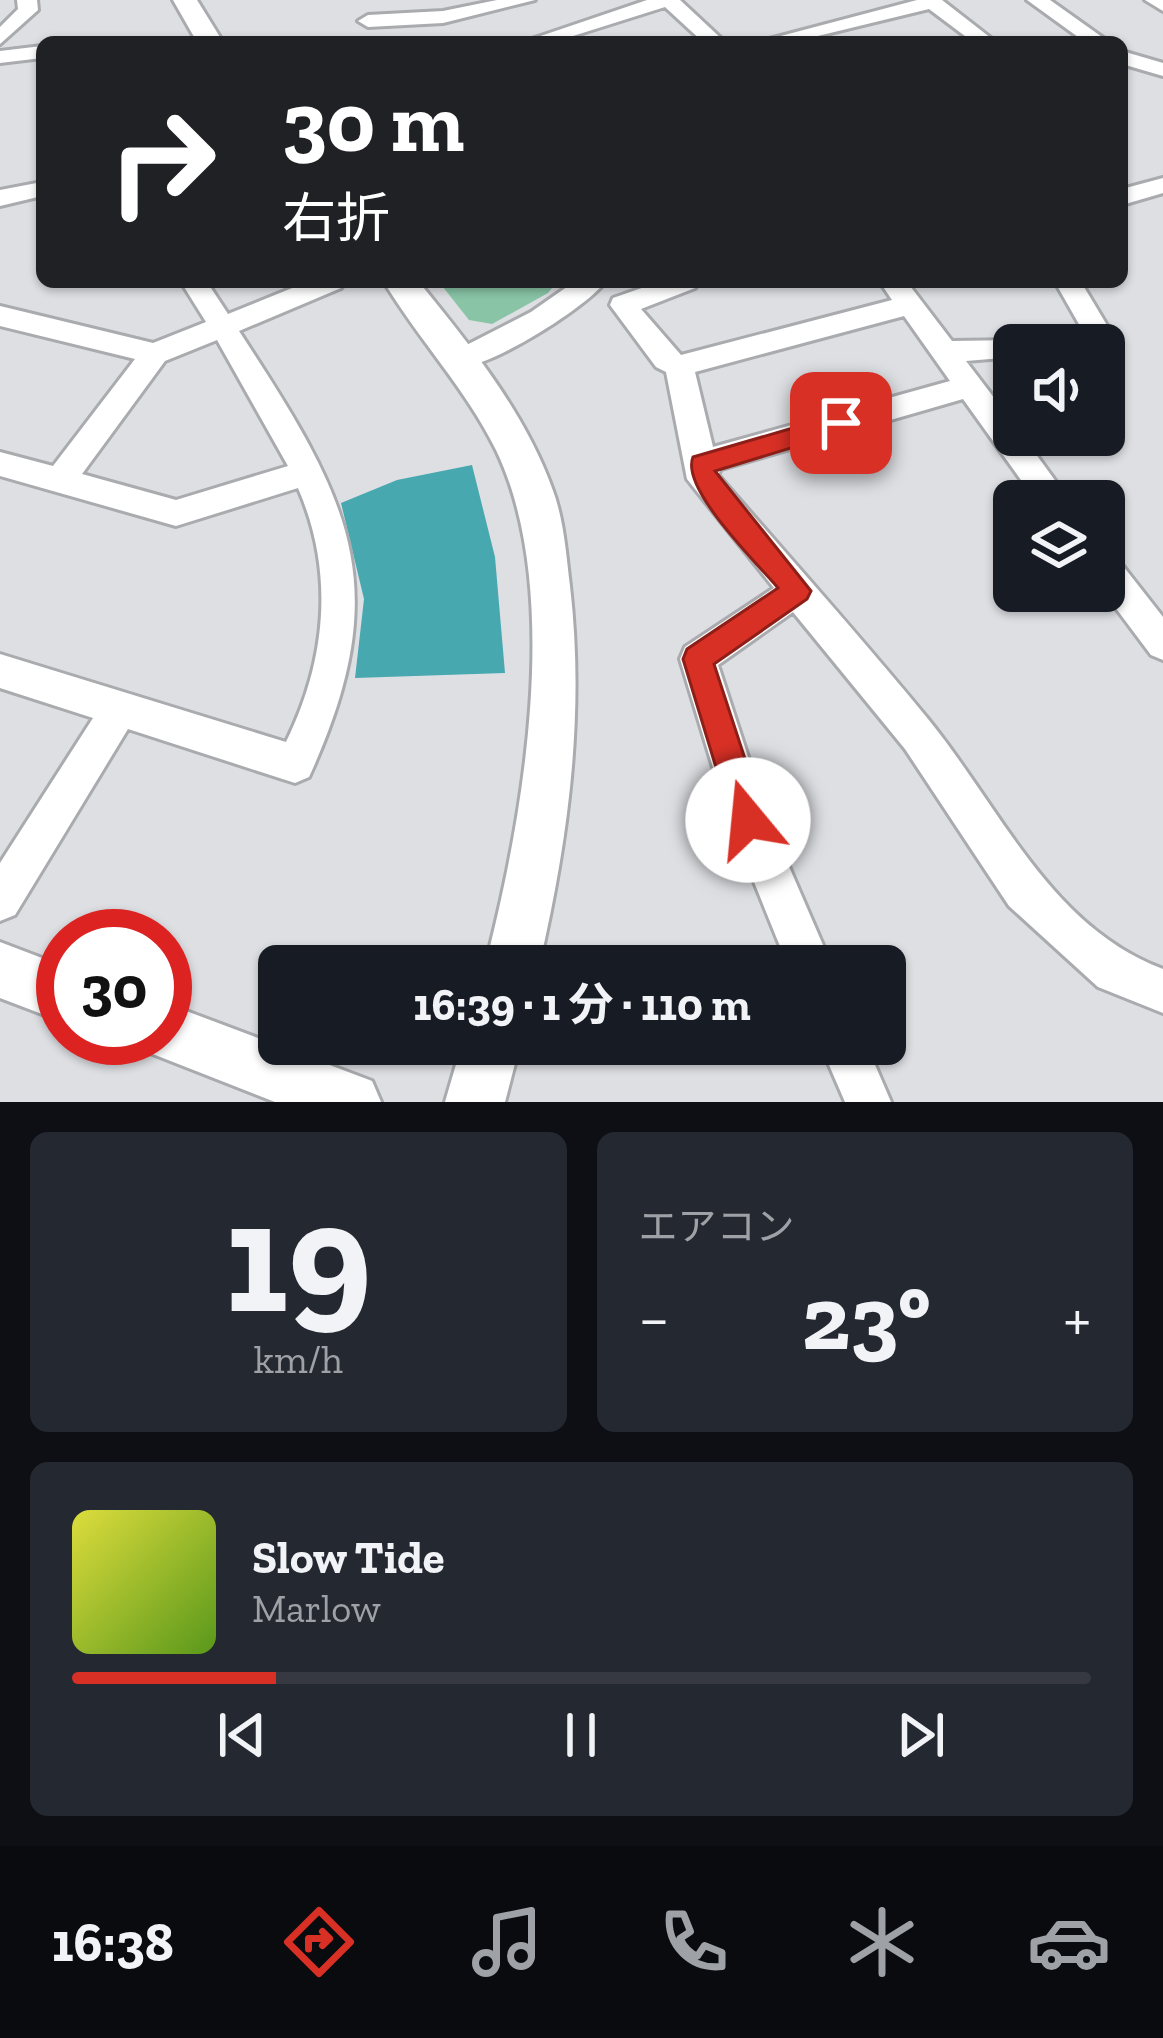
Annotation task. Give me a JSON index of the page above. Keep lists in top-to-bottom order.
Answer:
{
  "page": {
    "turn": ["30 m", "右折"],
    "limit": "30",
    "trip": "16:39 · 1 分 · 110 m",
    "tile": [
      ["19", "km/h"],
      "エアコン"
    ],
    "heat": ["−", "23°", "+"],
    "song": ["Slow Tide", "Marlow"],
    "tabs": "16:38"
  }
}
